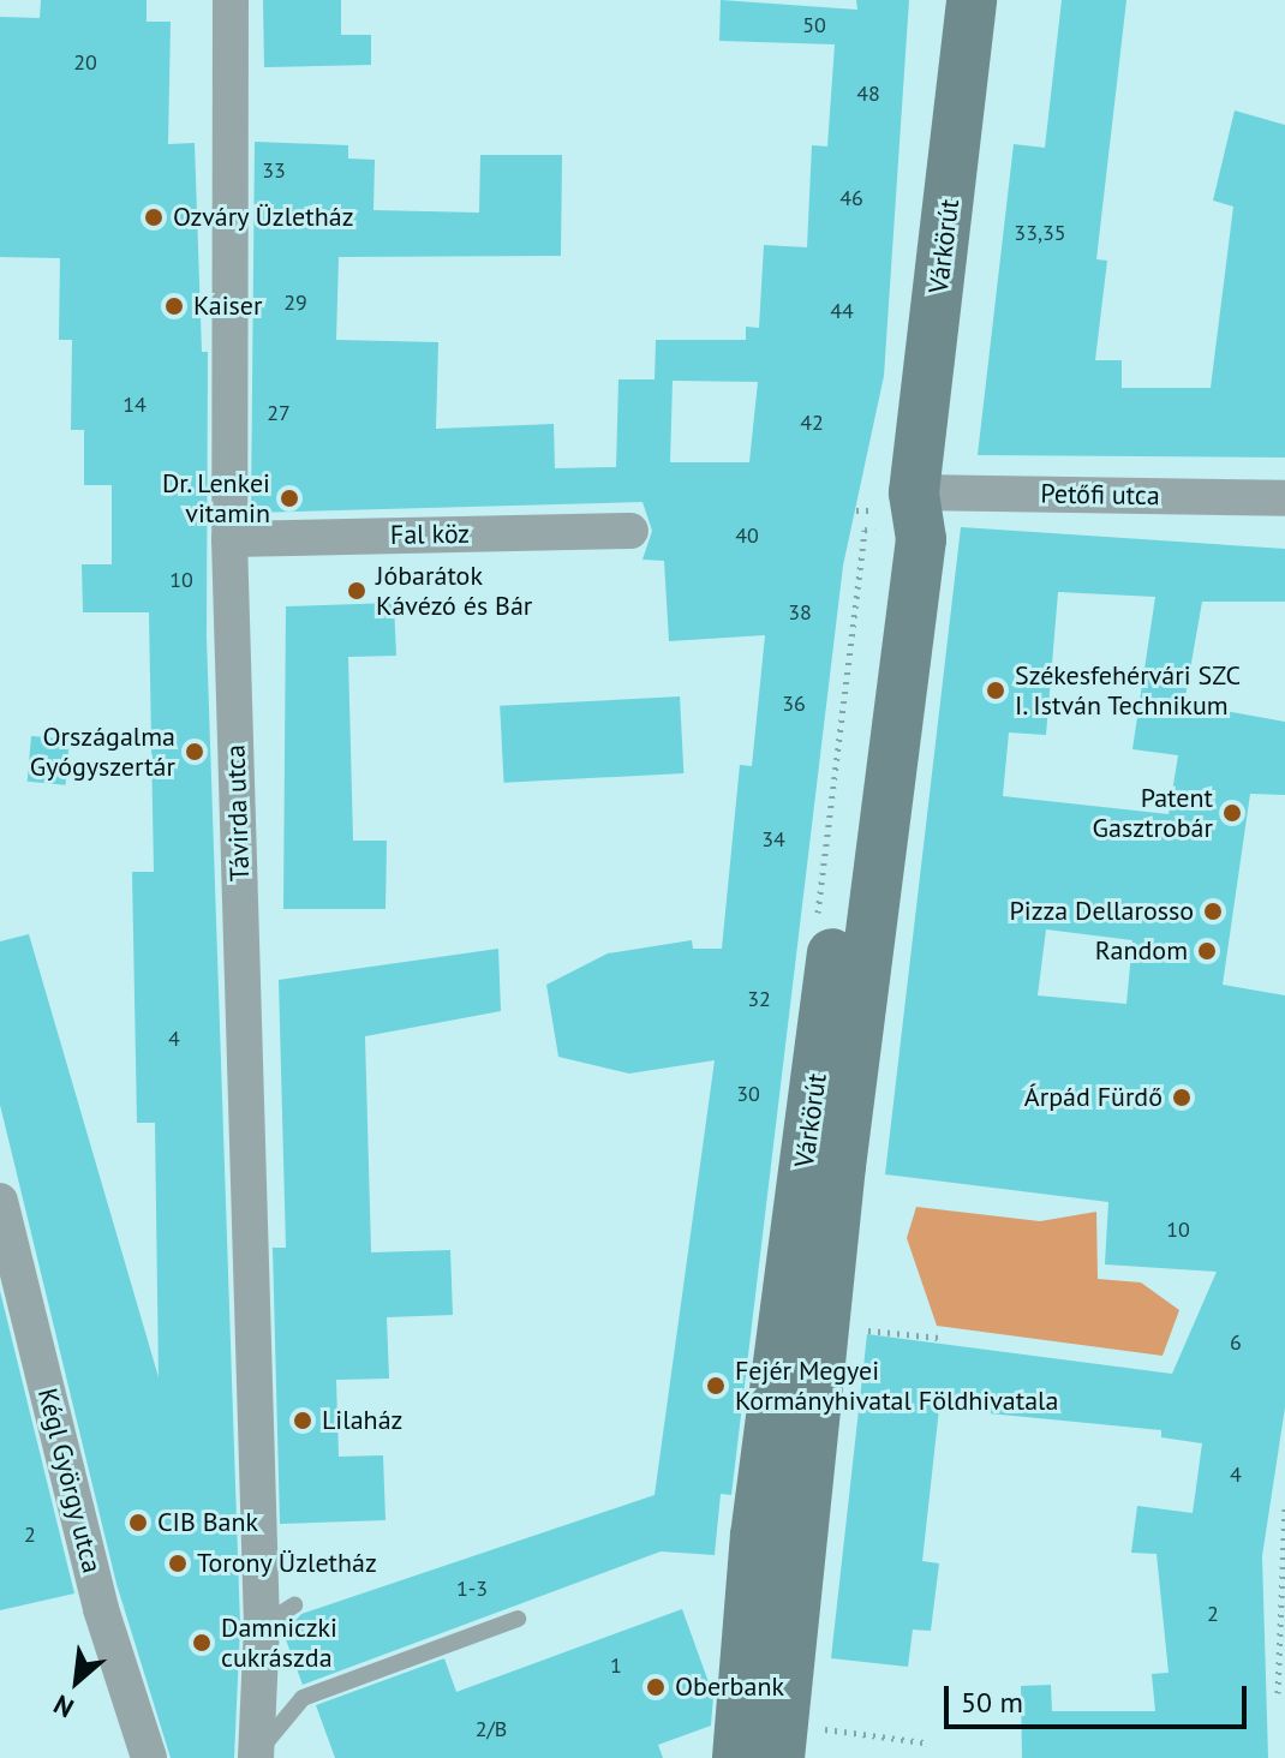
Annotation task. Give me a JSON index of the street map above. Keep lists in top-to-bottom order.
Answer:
{
  "streets": {
    "street": [
      "Várkörút",
      "Petőfi utca",
      "Fal köz",
      "Távirda utca",
      "Kégl György utca"
    ]
  },
  "crossings": [
    ["Várkörút", "Petőfi utca"],
    ["Fal köz", "Távirda utca"]
  ],
  "places": [
    "Ozváry Üzletház",
    "Kaiser",
    "Dr. Lenkei vitamin",
    "Jóbarátok Kávézó és Bár",
    "Székesfehérvári SZC I. István Technikum",
    "Országalma Gyógyszertár",
    "Patent Gasztrobár",
    "Pizza Dellarosso",
    "Random",
    "Árpád Fürdő",
    "Fejér Megyei Kormányhivatal Földhivatala",
    "Lilaház",
    "CIB Bank",
    "Torony Üzletház",
    "Damniczki cukrászda",
    "Oberbank"
  ],
  "house_numbers": [
    "50",
    "20",
    "48",
    "33",
    "46",
    "33,35",
    "29",
    "44",
    "14",
    "27",
    "42",
    "40",
    "10",
    "38",
    "36",
    "34",
    "32",
    "4",
    "30",
    "10",
    "6",
    "4",
    "2",
    "1-3",
    "2",
    "1",
    "2/B"
  ],
  "scale_bar": "50 m",
  "north": "bottom left"
}
